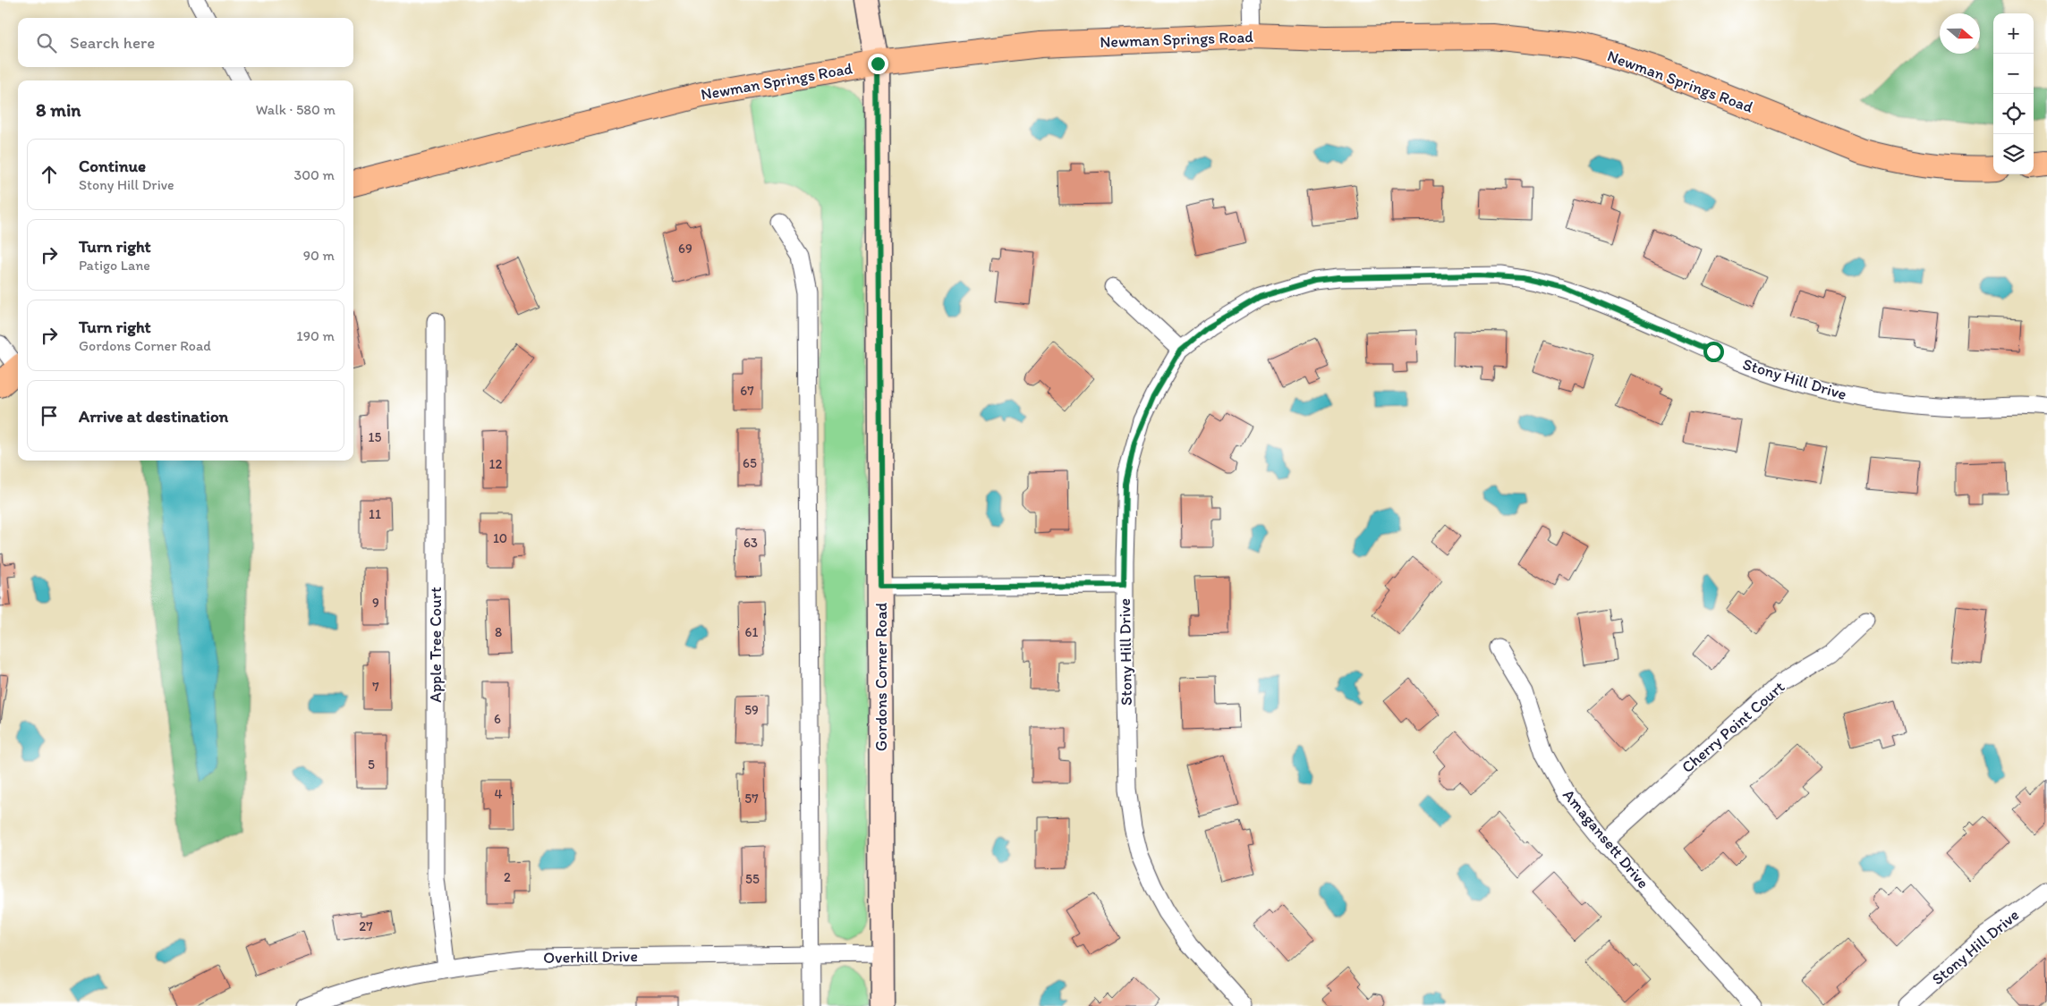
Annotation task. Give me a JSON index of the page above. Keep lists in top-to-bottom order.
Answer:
{
  "streets": {
    "main road": ["Newman Springs Road"],
    "street": [
      "Stony Hill Drive",
      "Apple Tree Court",
      "Gordons Corner Road",
      "Cherry Point Court",
      "Amagansett Drive",
      "Overhill Drive"
    ]
  },
  "crossings": [
    ["Newman Springs Road", "Gordons Corner Road"],
    ["Apple Tree Court", "Overhill Drive"],
    ["Gordons Corner Road", "Overhill Drive"],
    ["Cherry Point Court", "Amagansett Drive"]
  ],
  "house_numbers": [
    "69",
    "67",
    "15",
    "65",
    "12",
    "11",
    "10",
    "63",
    "9",
    "8",
    "61",
    "7",
    "59",
    "6",
    "5",
    "4",
    "57",
    "2",
    "55",
    "27"
  ],
  "north": "right",
  "page": {
    "map_buttons": ["+", "−"],
    "search": "Search here",
    "heading": ["8 min", "Walk · 580 m"],
    "list": [
      ["Continue", "Stony Hill Drive", "300 m"],
      ["Turn right", "Patigo Lane", "90 m"],
      ["Turn right", "Gordons Corner Road", "190 m"],
      "Arrive at destination"
    ]
  }
}
